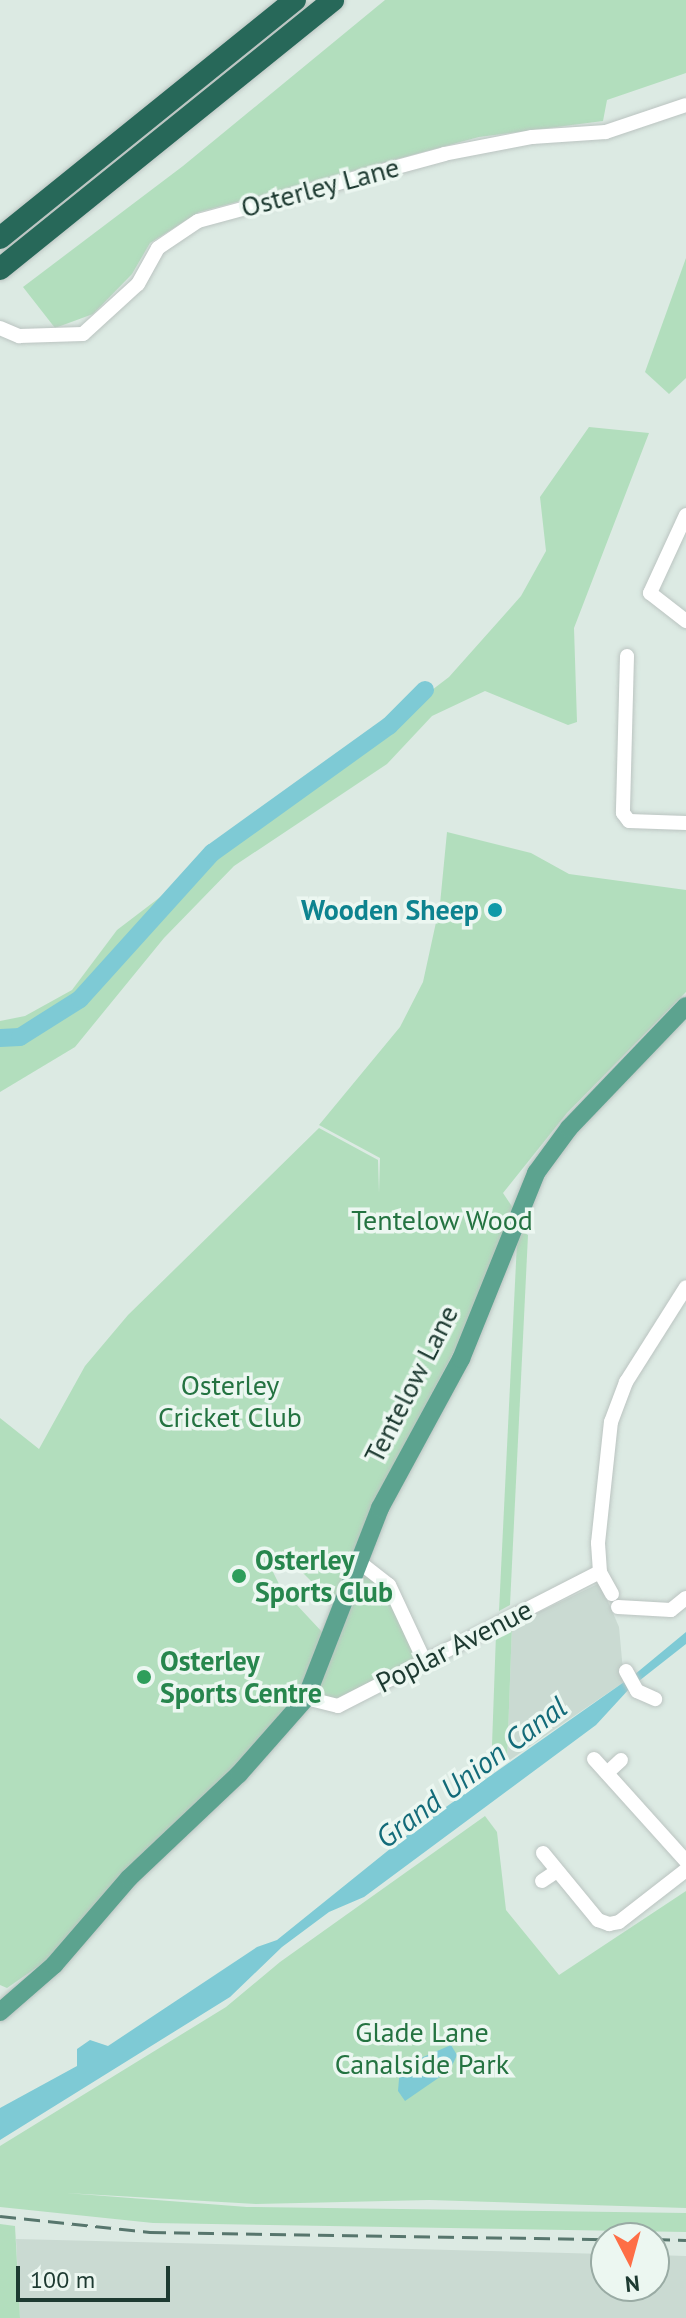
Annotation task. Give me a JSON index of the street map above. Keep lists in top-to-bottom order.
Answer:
{
  "streets": {
    "main road": ["Tentelow Lane"],
    "street": ["Osterley Lane", "Poplar Avenue"]
  },
  "crossings": [
    ["Tentelow Lane", "Poplar Avenue"]
  ],
  "water": ["Grand Union Canal"],
  "parks": ["Tentelow Wood", "Osterley Cricket Club", "Glade Lane Canalside Park"],
  "places": ["Wooden Sheep", "Osterley Sports Club", "Osterley Sports Centre"],
  "scale_bar": "100 m",
  "north": "bottom"
}
